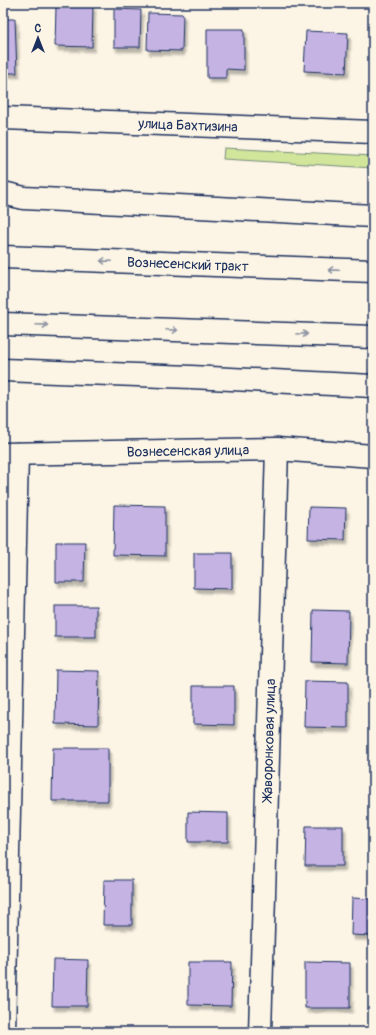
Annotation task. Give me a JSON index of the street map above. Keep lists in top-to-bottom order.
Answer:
{
  "streets": {
    "street": [
      "улица Бахтизина",
      "Вознесенский тракт",
      "Вознесенская улица",
      "Жаворонковая улица"
    ]
  },
  "crossings": [
    ["Вознесенская улица", "Жаворонковая улица"]
  ],
  "north": "top"
}
